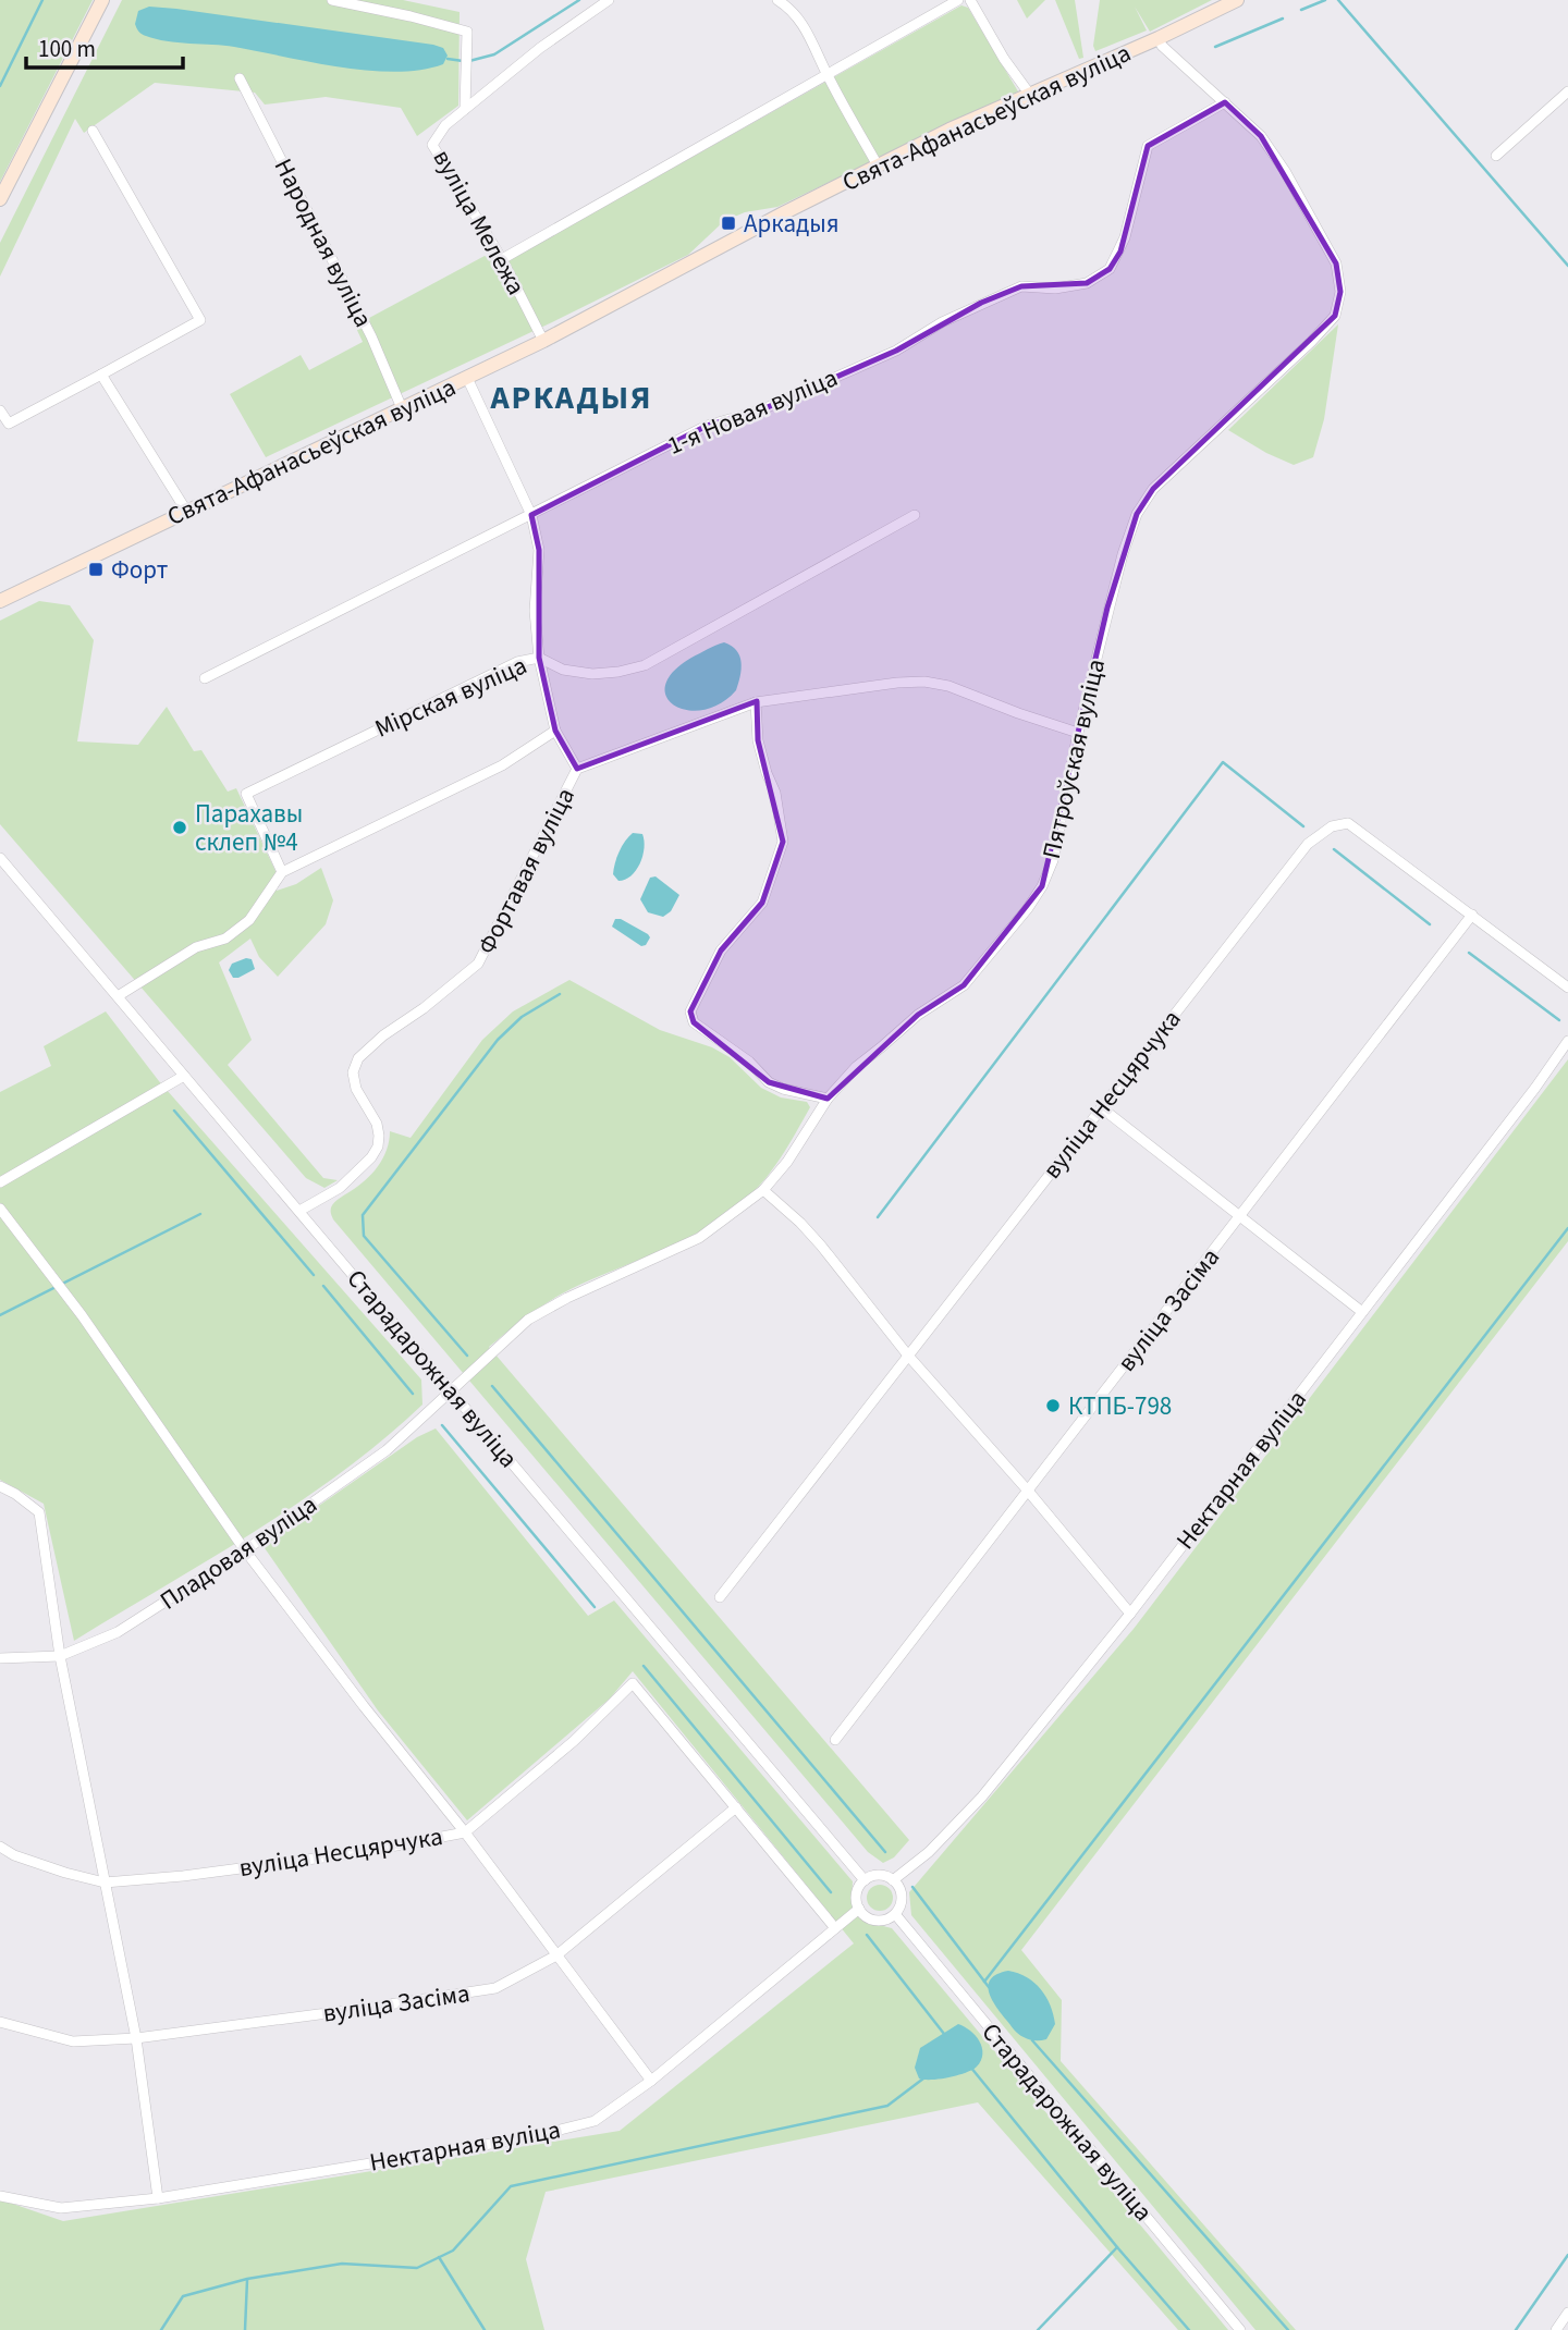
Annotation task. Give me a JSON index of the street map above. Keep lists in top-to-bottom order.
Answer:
{
  "streets": {
    "street": [
      "Свята-Афанасьеўская вуліца",
      "вуліца Мележа",
      "Народная вуліца",
      "1-я Новая вуліца",
      "Мірская вуліца",
      "Пятроўская вуліца",
      "Фортавая вуліца",
      "вуліца Несцярчука",
      "вуліца Засіма",
      "Старадарожная вуліца",
      "Нектарная вуліца",
      "Пладовая вуліца"
    ]
  },
  "crossings": [
    ["Свята-Афанасьеўская вуліца", "вуліца Мележа"],
    ["Свята-Афанасьеўская вуліца", "Народная вуліца"],
    ["Свята-Афанасьеўская вуліца", "Пятроўская вуліца"],
    ["1-я Новая вуліца", "Пятроўская вуліца"],
    ["Пятроўская вуліца", "Фортавая вуліца"],
    ["Пятроўская вуліца", "Старадарожная вуліца"],
    ["Пятроўская вуліца", "Пладовая вуліца"],
    ["Фортавая вуліца", "Старадарожная вуліца"],
    ["вуліца Несцярчука", "вуліца Засіма"],
    ["Старадарожная вуліца", "Нектарная вуліца"],
    ["Старадарожная вуліца", "Пладовая вуліца"]
  ],
  "districts": ["АРКАДЫЯ"],
  "places": {
    "transit": ["Аркадыя", "Форт"],
    "other": ["Парахавы склеп №4", "КТПБ-798"]
  },
  "scale_bar": "100 m"
}
